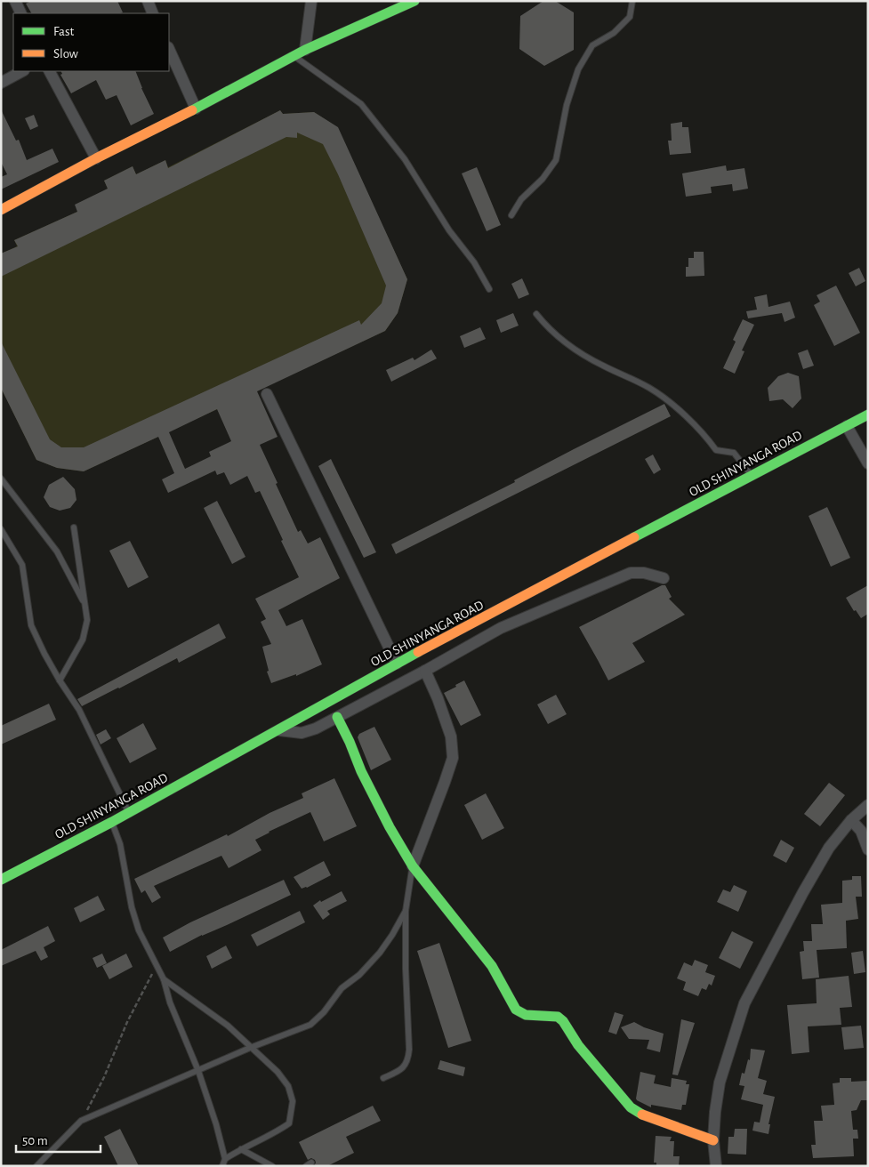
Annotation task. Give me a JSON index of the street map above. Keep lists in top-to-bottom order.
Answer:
{
  "streets": {
    "street": ["OLD SHINYANGA ROAD"]
  },
  "legend": ["Fast", "Slow"],
  "scale_bar": "50 m"
}
